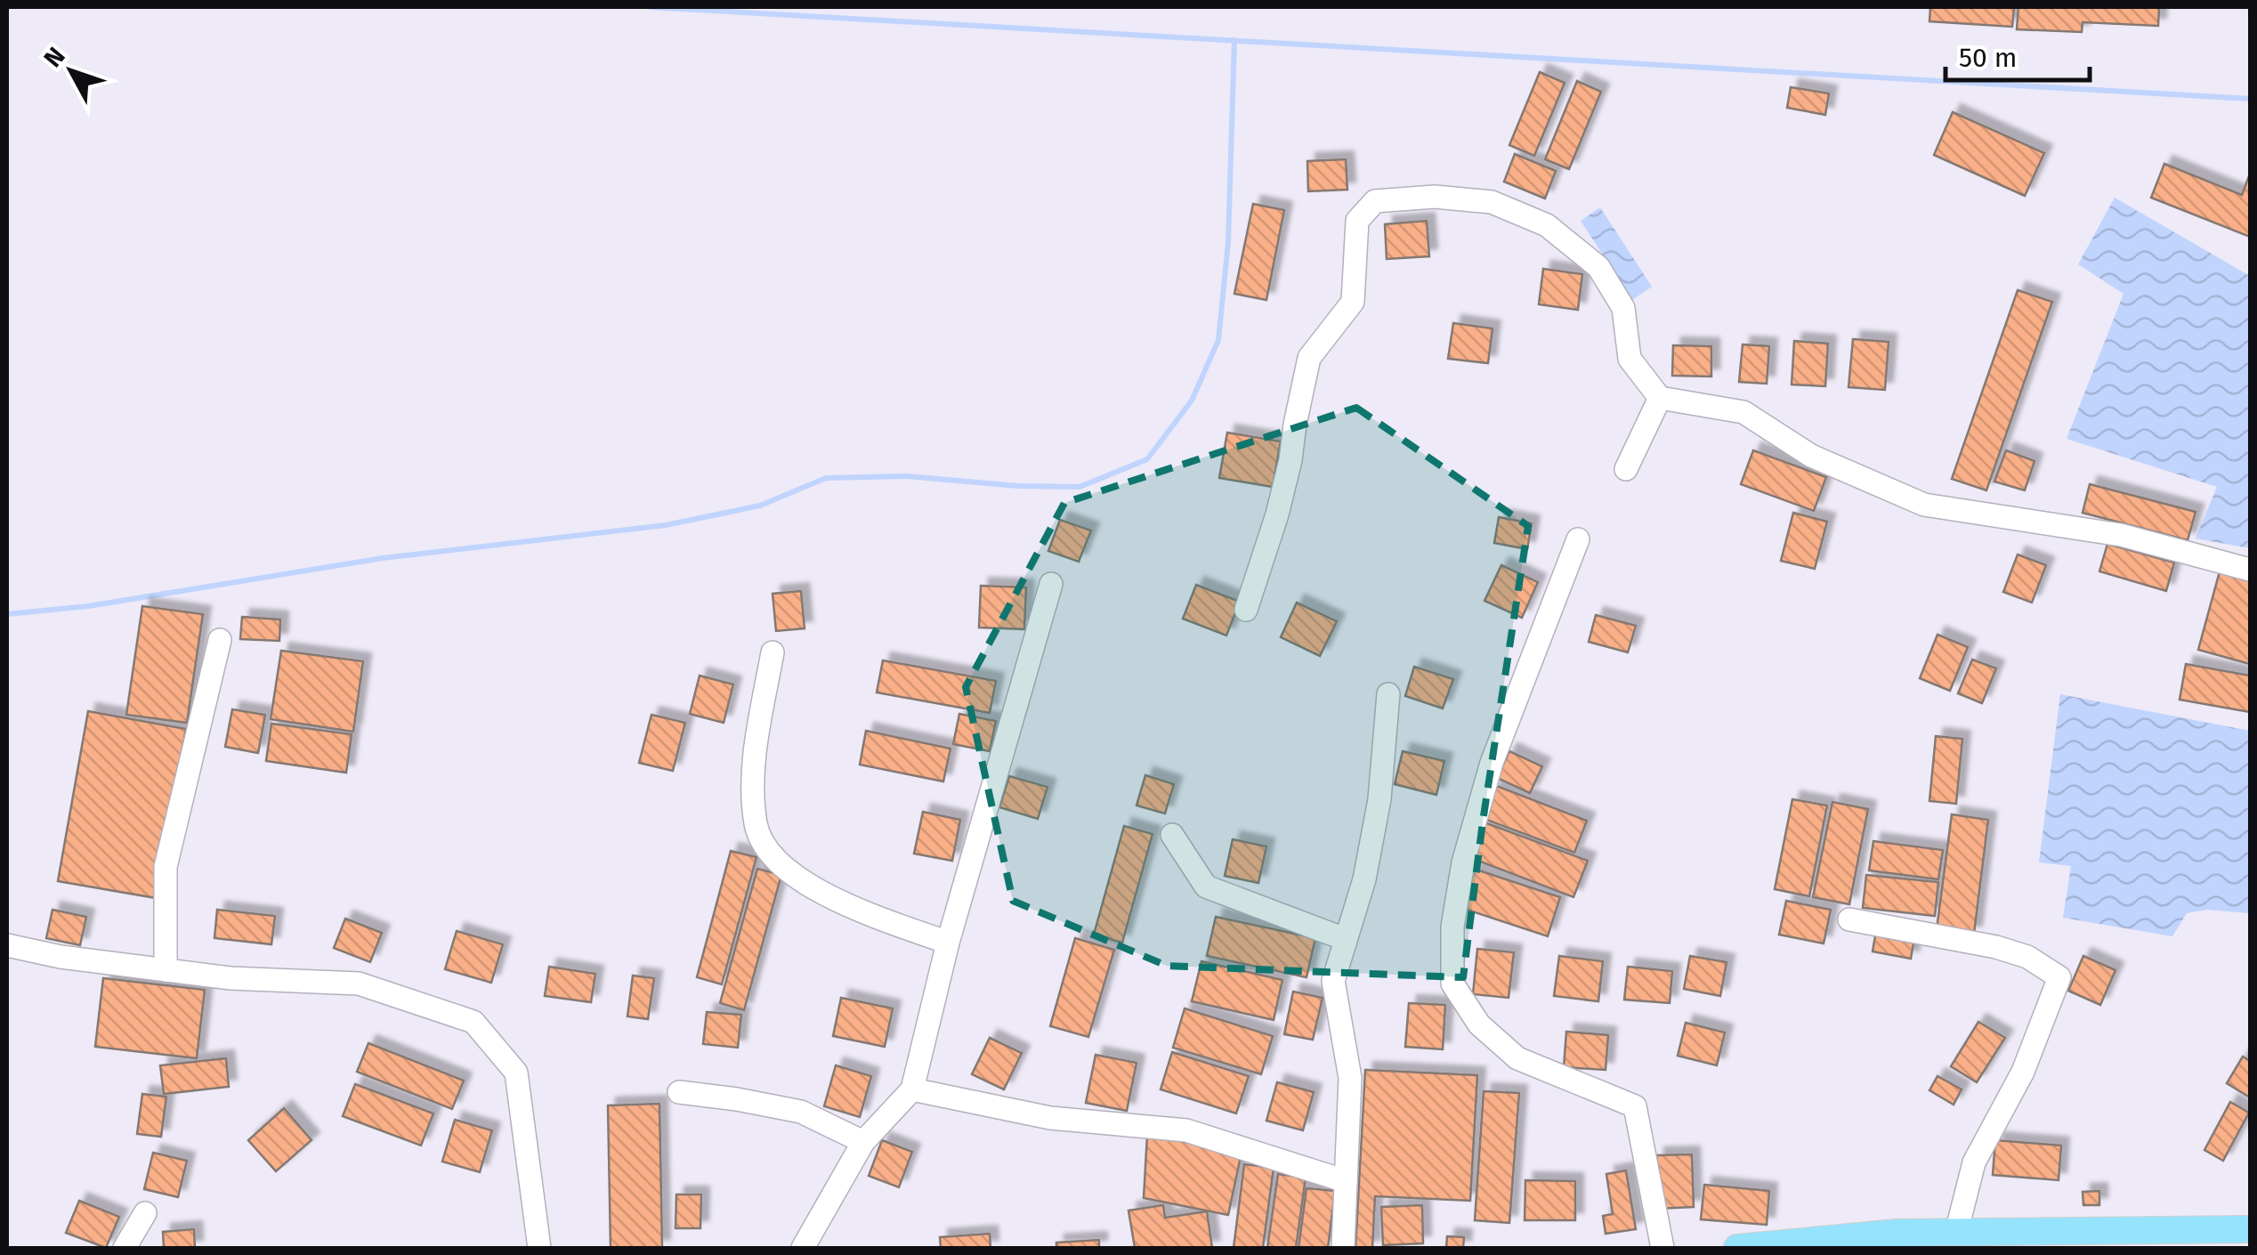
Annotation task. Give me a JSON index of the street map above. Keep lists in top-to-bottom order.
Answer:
{
  "scale_bar": "50 m",
  "north": "top left"
}
